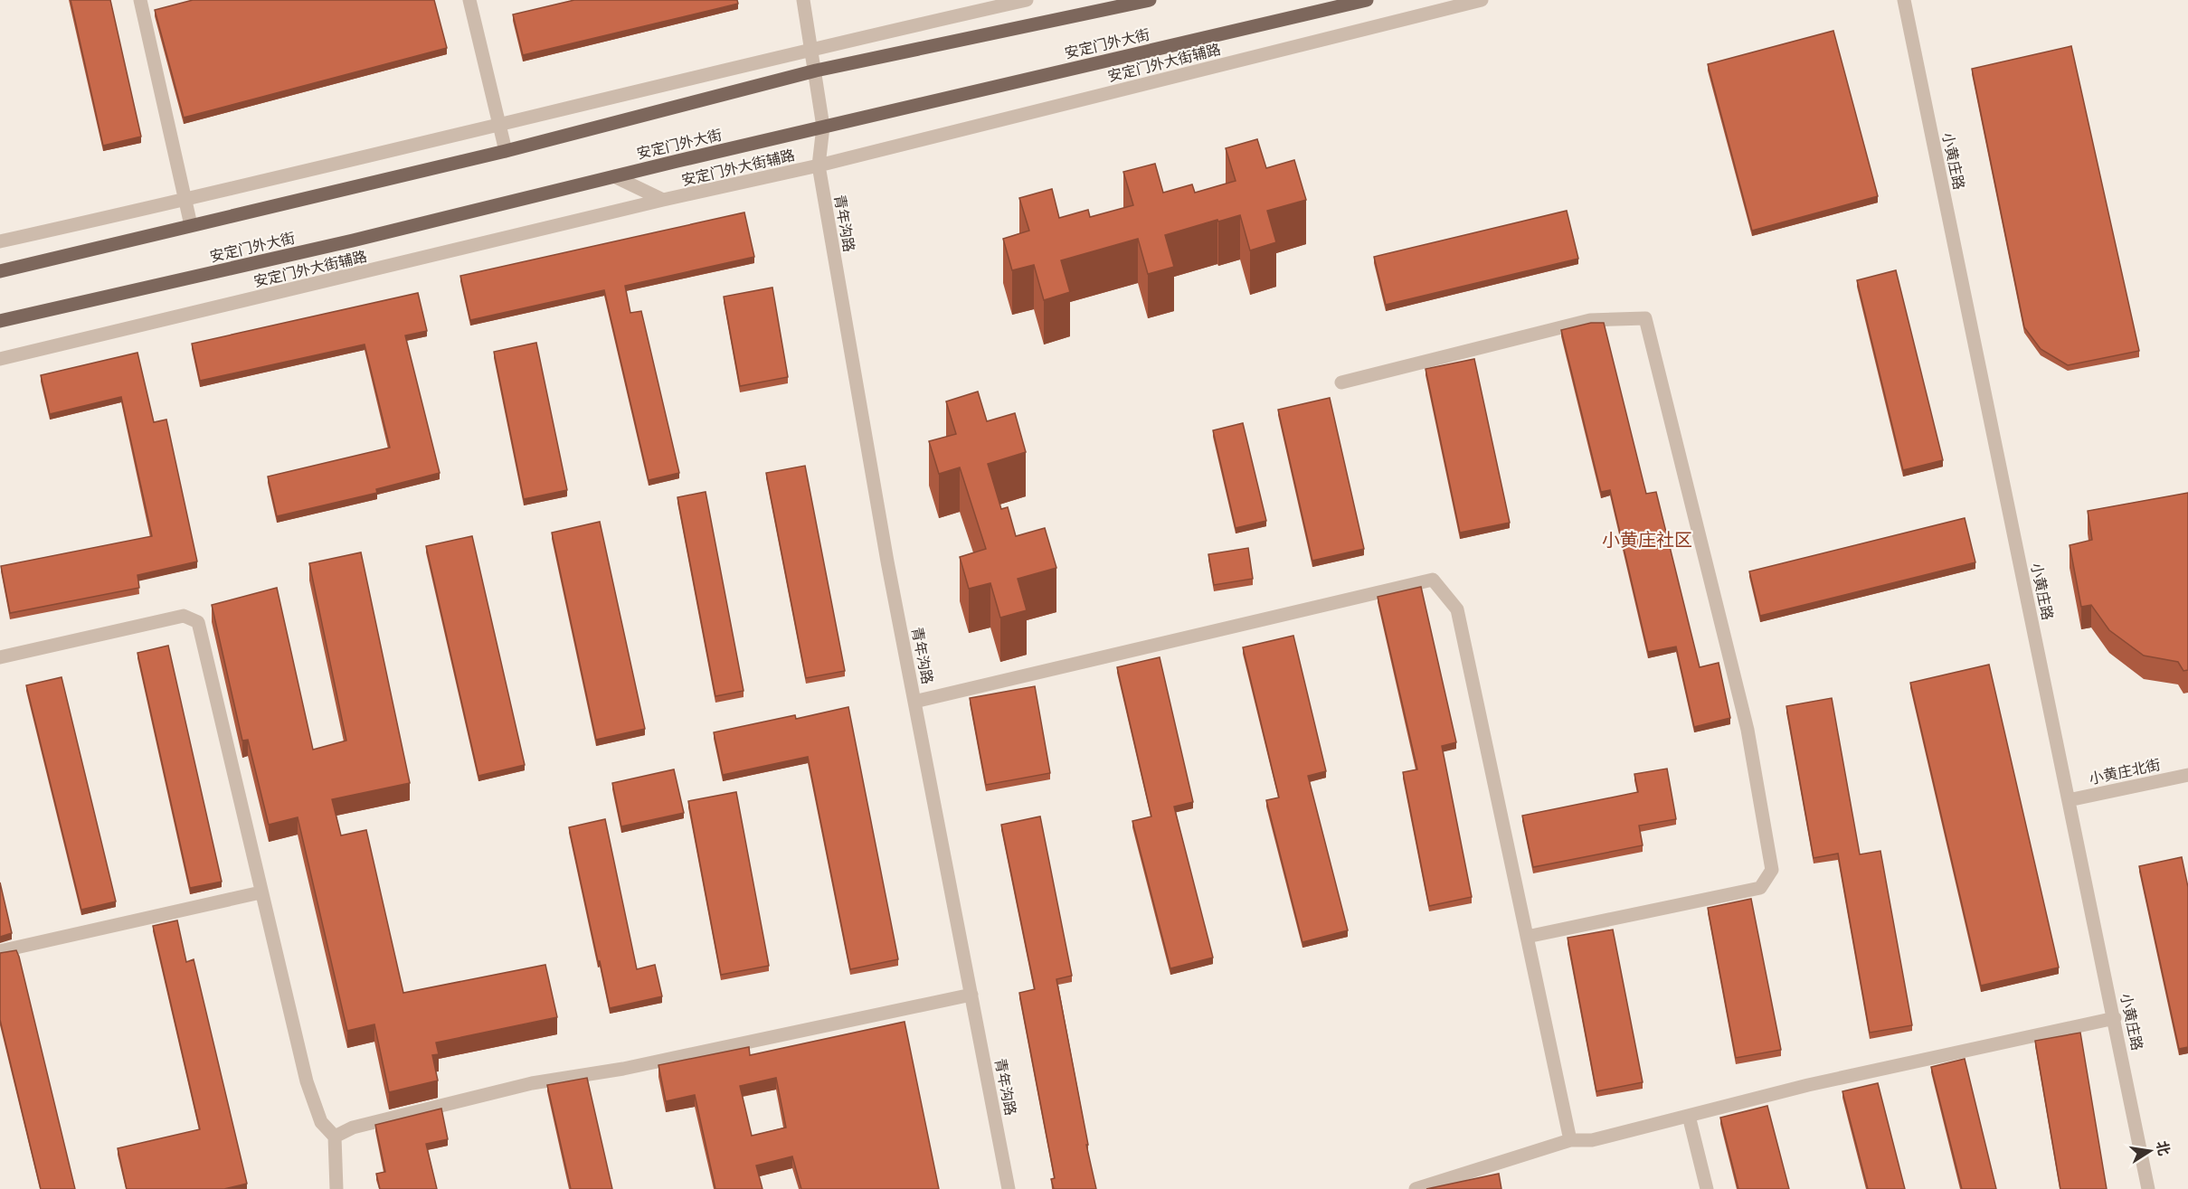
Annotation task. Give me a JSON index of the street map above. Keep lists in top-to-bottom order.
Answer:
{
  "streets": {
    "main road": ["安定门外大街"],
    "street": [
      "安定门外大街辅路",
      "小黄庄路",
      "青年沟路",
      "小黄庄北街"
    ]
  },
  "crossings": [
    ["安定门外大街", "青年沟路"],
    ["安定门外大街辅路", "青年沟路"],
    ["小黄庄路", "小黄庄北街"]
  ],
  "districts": ["小黄庄社区"],
  "north": "right"
}
